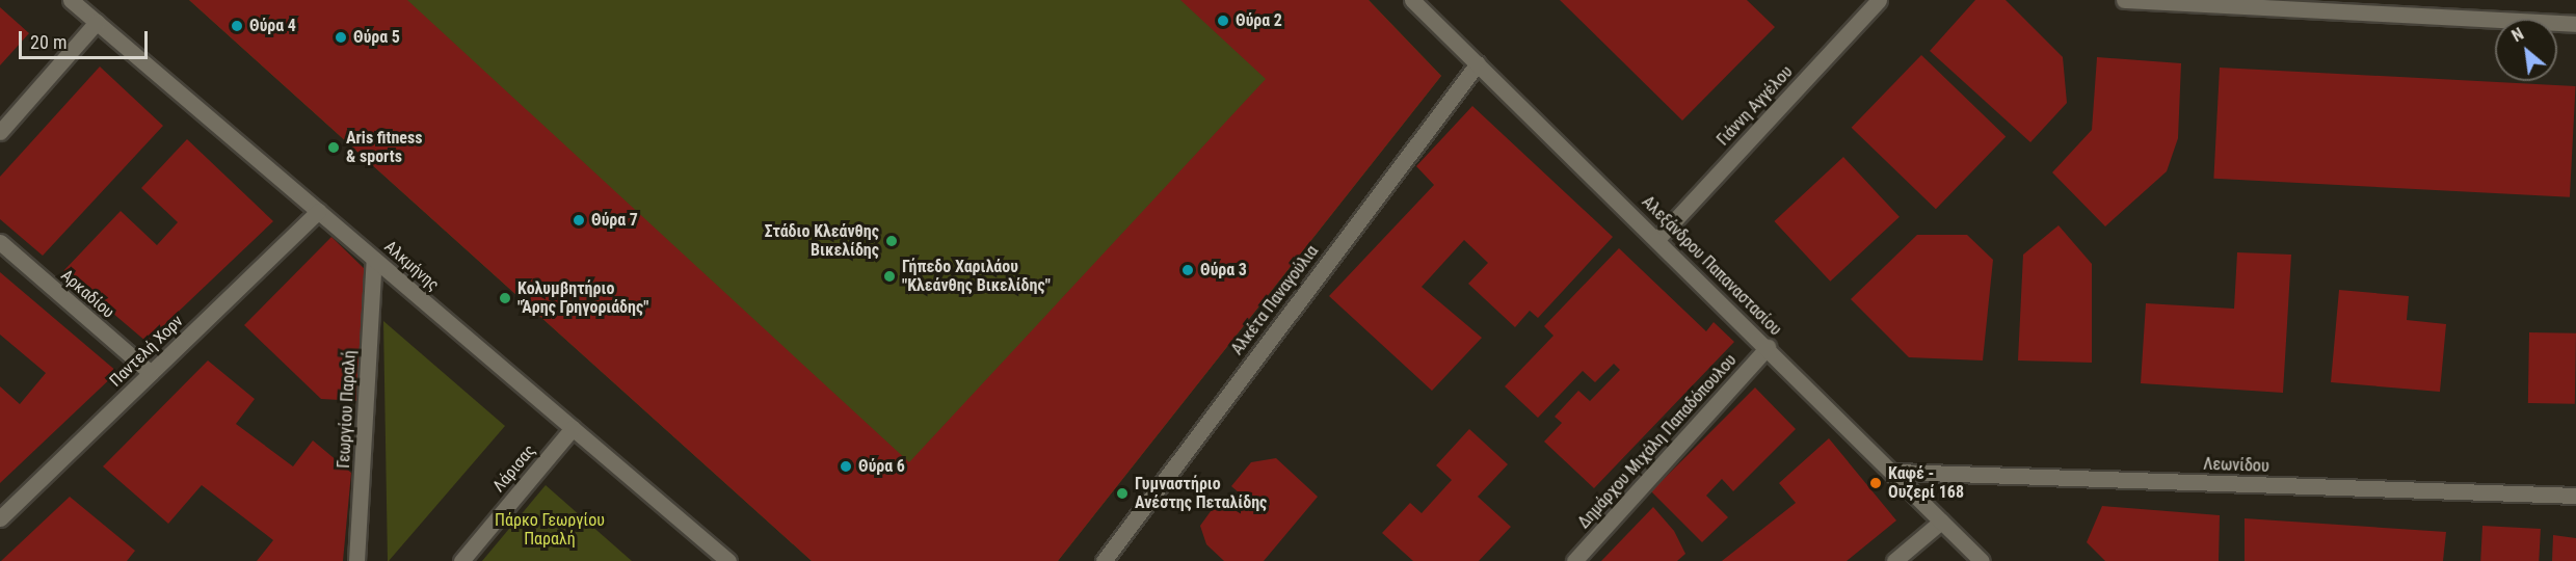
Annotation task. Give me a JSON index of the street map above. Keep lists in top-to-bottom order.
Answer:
{
  "streets": {
    "street": [
      "Γιάννη Αγγέλου",
      "Αλκμήνης",
      "Αλεξάνδρου Παπαναστασίου",
      "Αρκαδίου",
      "Αλκέτα Παναγούλια",
      "Παντελή Χορν",
      "Γεωργίου Παραλή",
      "Δημάρχου Μιχάλη Παπαδόπουλου",
      "Λεωνίδου",
      "Λάρισας"
    ]
  },
  "crossings": [
    ["Γιάννη Αγγέλου", "Αλεξάνδρου Παπαναστασίου"],
    ["Αλκμήνης", "Παντελή Χορν"],
    ["Αλκμήνης", "Γεωργίου Παραλή"],
    ["Αλκμήνης", "Λάρισας"],
    ["Αλεξάνδρου Παπαναστασίου", "Αλκέτα Παναγούλια"],
    ["Αλεξάνδρου Παπαναστασίου", "Δημάρχου Μιχάλη Παπαδόπουλου"],
    ["Αλεξάνδρου Παπαναστασίου", "Λεωνίδου"],
    ["Αρκαδίου", "Παντελή Χορν"]
  ],
  "parks": ["Πάρκο Γεωργίου Παραλή"],
  "places": [
    "Θύρα 2",
    "Θύρα 4",
    "Θύρα 5",
    "Aris fitness & sports",
    "Θύρα 7",
    "Στάδιο Κλεάνθης Βικελίδης",
    "Θύρα 3",
    "Γήπεδο Χαριλάου \"Κλεάνθης Βικελίδης\"",
    "Κολυμβητήριο \"Άρης Γρηγοριάδης\"",
    "Θύρα 6",
    "Καφέ - Ουζερί 168",
    "Γυμναστήριο Ανέστης Πεταλίδης"
  ],
  "scale_bar": "20 m",
  "north": "top left"
}
